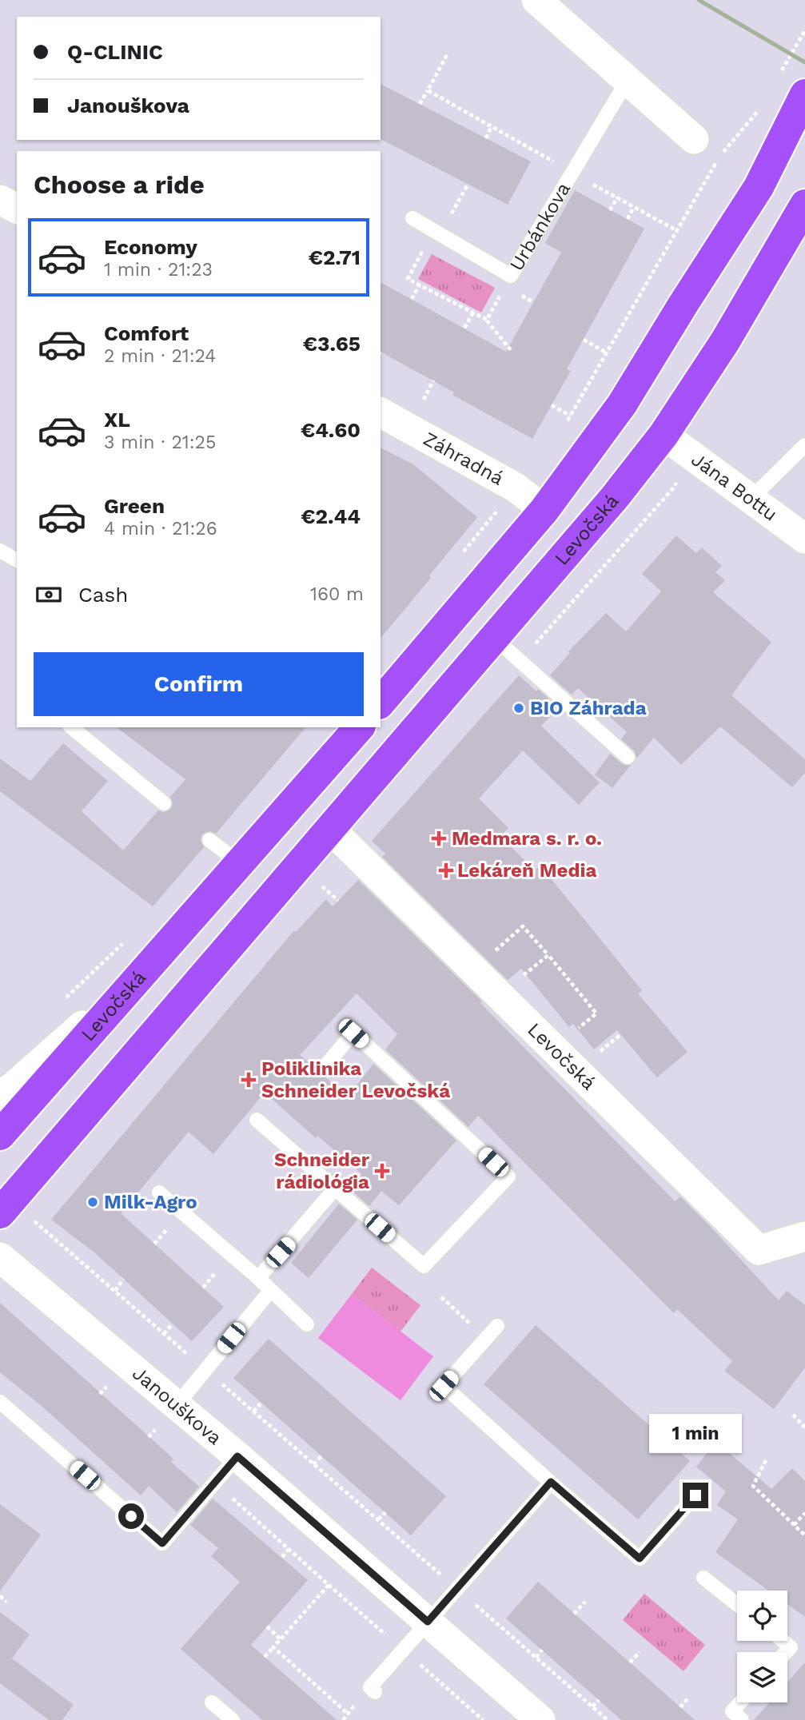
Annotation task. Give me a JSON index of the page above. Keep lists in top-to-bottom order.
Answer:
{
  "streets": {
    "main road": ["Levočská"],
    "street": ["Záhradná", "Jána Bottu", "Janouškova"],
    "lane": ["Urbánkova"]
  },
  "crossings": [
    ["Jána Bottu", "Levočská"]
  ],
  "places": {
    "other": ["BIO Záhrada", "Milk-Agro"],
    "health": [
      "Medmara s. r. o.",
      "Lekáreň Media",
      "Poliklinika Schneider Levočská",
      "Schneider rádiológia"
    ]
  },
  "page": {
    "banner": ["Q-CLINIC", "Janouškova"],
    "heading": "Choose a ride",
    "list": [
      {
        "name": "Economy",
        "note": "1 min · 21:23",
        "value": "€2.71"
      },
      {
        "name": "Comfort",
        "note": "2 min · 21:24",
        "value": "€3.65"
      },
      {
        "name": "XL",
        "note": "3 min · 21:25",
        "value": "€4.60"
      },
      {
        "name": "Green",
        "note": "4 min · 21:26",
        "value": "€2.44"
      }
    ],
    "pay": ["Cash", "160 m"],
    "buttons": "Confirm",
    "bubble": "1 min"
  }
}
